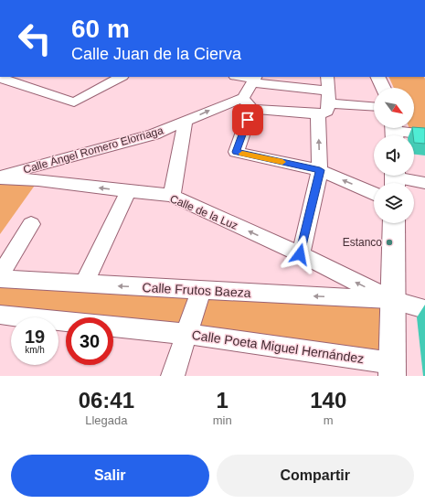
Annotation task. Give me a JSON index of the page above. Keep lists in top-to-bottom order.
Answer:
{
  "streets": {
    "street": [
      "Calle Ángel Romero Elorriaga",
      "Calle de la Luz",
      "Calle Frutos Baeza",
      "Calle Poeta Miguel Hernández"
    ]
  },
  "crossings": [
    ["Calle Ángel Romero Elorriaga", "Calle de la Luz"],
    ["Calle de la Luz", "Calle Frutos Baeza"],
    ["Calle Frutos Baeza", "Calle Poeta Miguel Hernández"]
  ],
  "places": ["Estanco"],
  "north": "bottom right",
  "page": {
    "turn": ["60 m", "Calle Juan de la Cierva"],
    "speed": "19 km/h",
    "limit": "30",
    "eta": [
      "06:41",
      "Llegada",
      "1",
      "min",
      "140",
      "m"
    ],
    "buttons": ["Salir", "Compartir"]
  }
}
